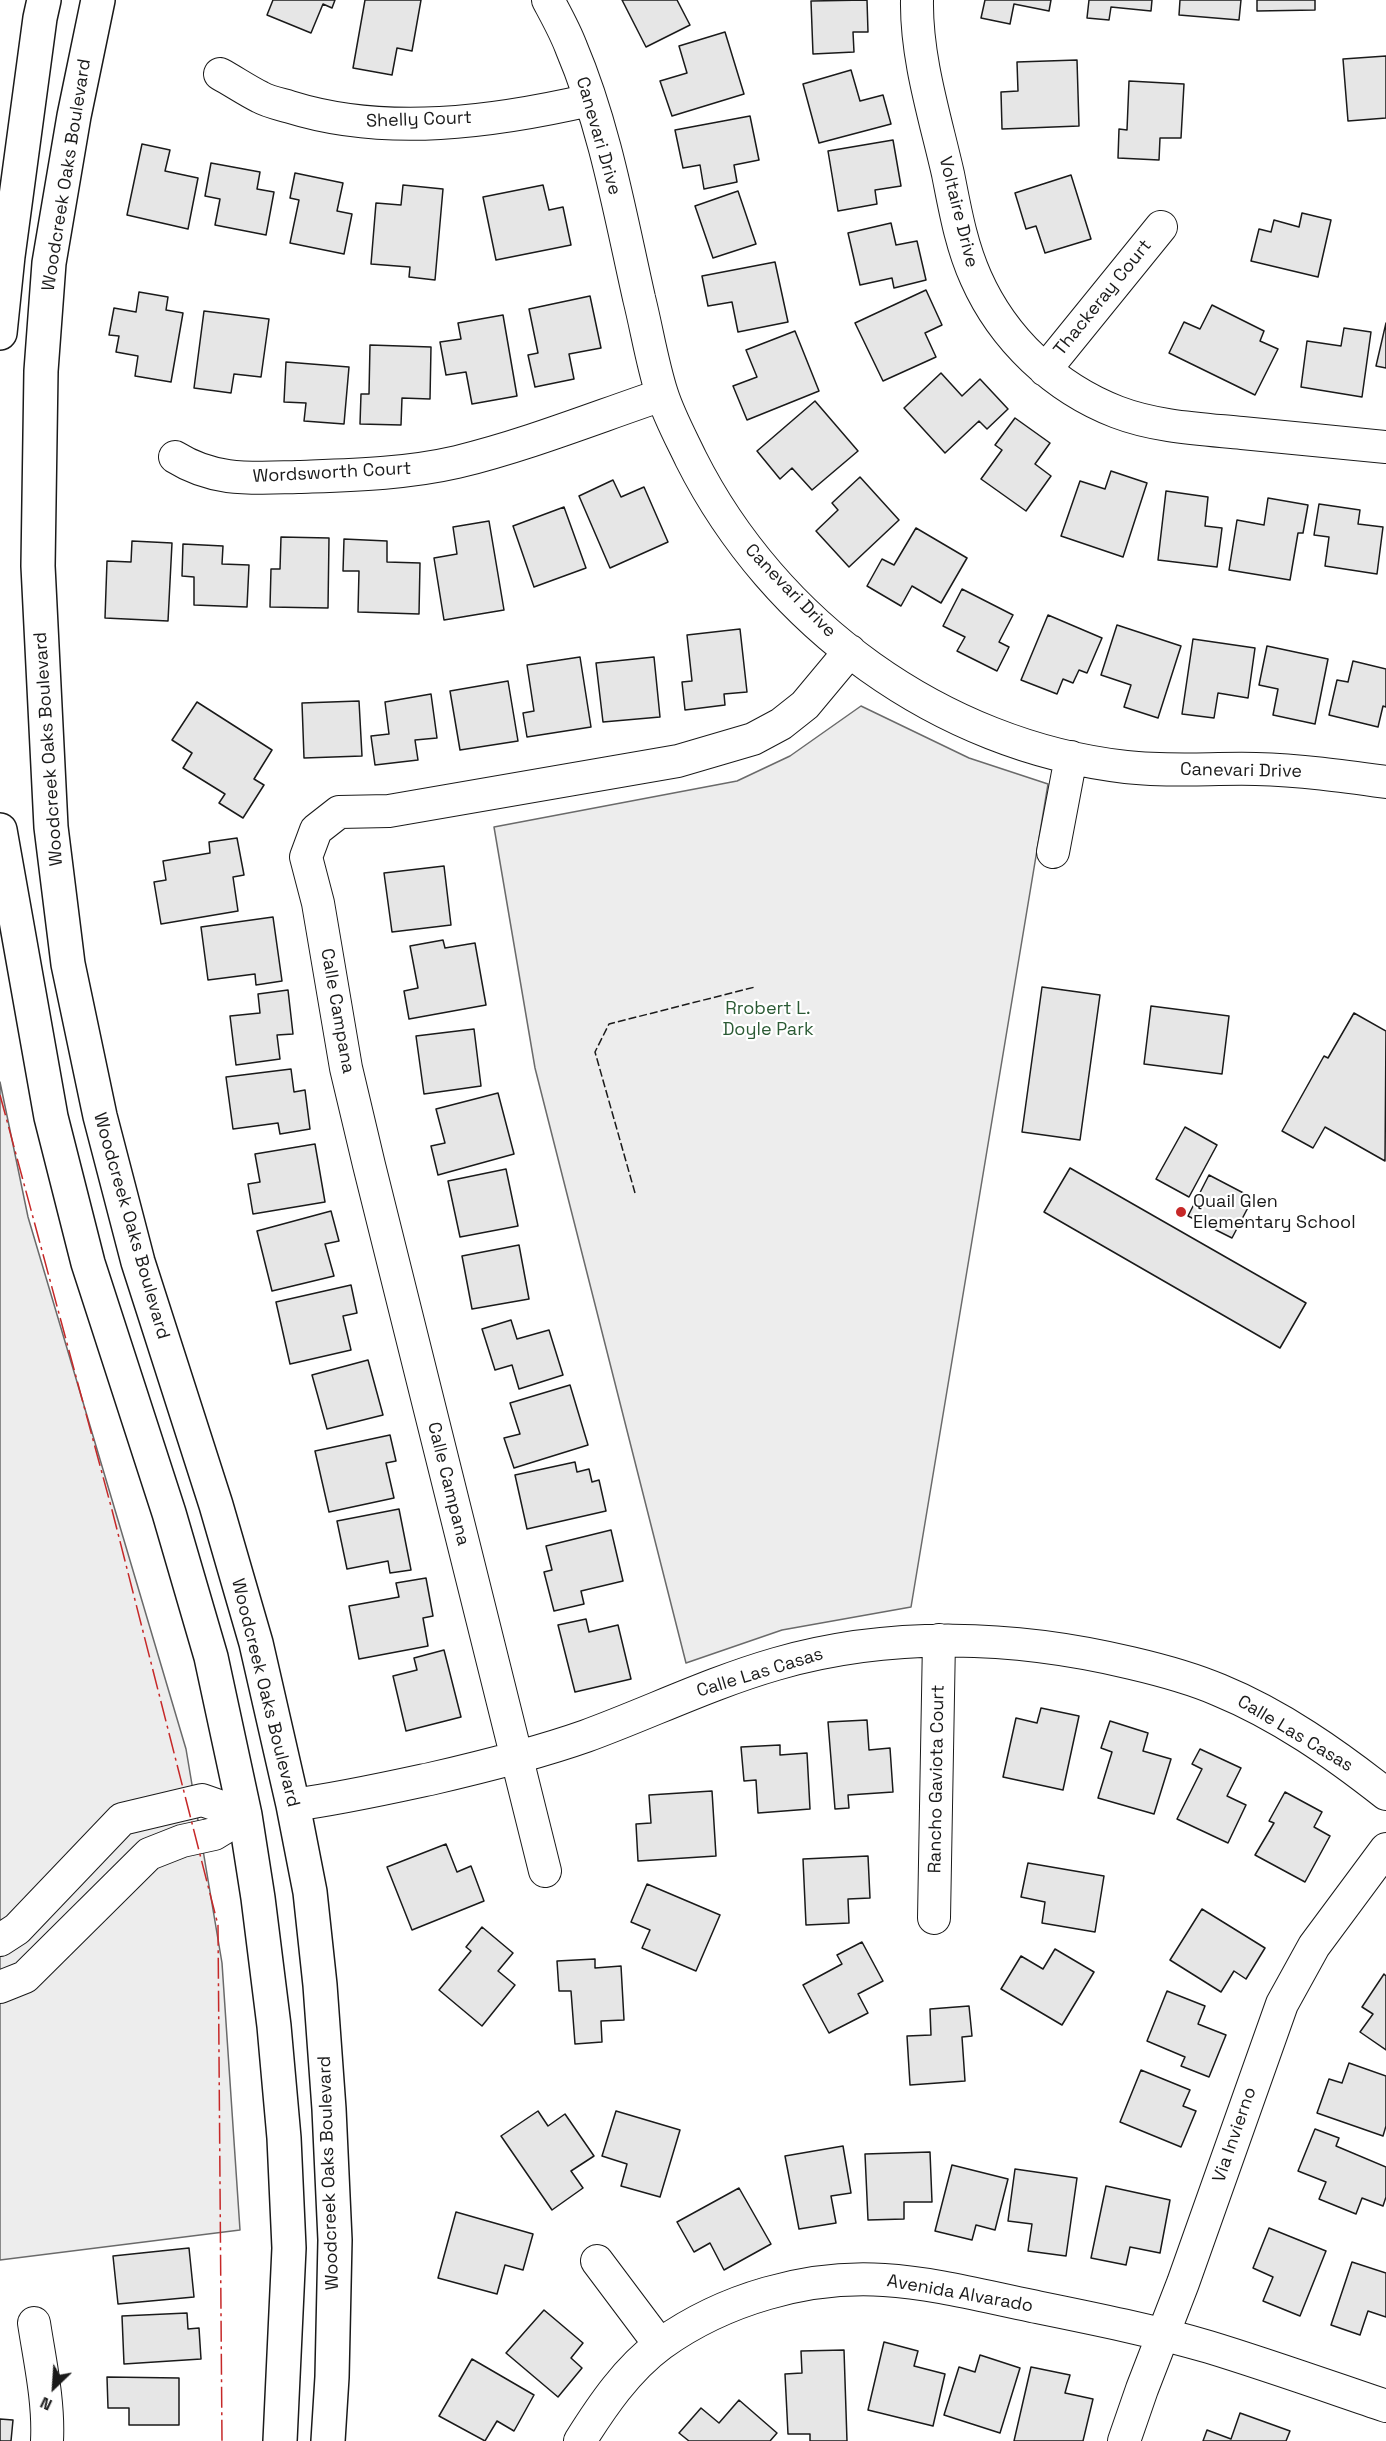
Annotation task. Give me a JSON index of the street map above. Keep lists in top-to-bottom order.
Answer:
{
  "streets": {
    "main road": ["Woodcreek Oaks Boulevard"],
    "street": [
      "Shelly Court",
      "Canevari Drive",
      "Voltaire Drive",
      "Thackeray Court",
      "Wordsworth Court",
      "Calle Campana",
      "Calle Las Casas",
      "Rancho Gaviota Court",
      "Via Invierno",
      "Avenida Alvarado"
    ]
  },
  "crossings": [
    ["Shelly Court", "Canevari Drive"],
    ["Canevari Drive", "Wordsworth Court"],
    ["Canevari Drive", "Calle Campana"],
    ["Woodcreek Oaks Boulevard", "Calle Las Casas"],
    ["Voltaire Drive", "Thackeray Court"],
    ["Calle Campana", "Calle Las Casas"],
    ["Calle Las Casas", "Rancho Gaviota Court"],
    ["Via Invierno", "Avenida Alvarado"]
  ],
  "parks": ["Rrobert L. Doyle Park"],
  "places": ["Quail Glen Elementary School"],
  "north": "bottom left"
}
